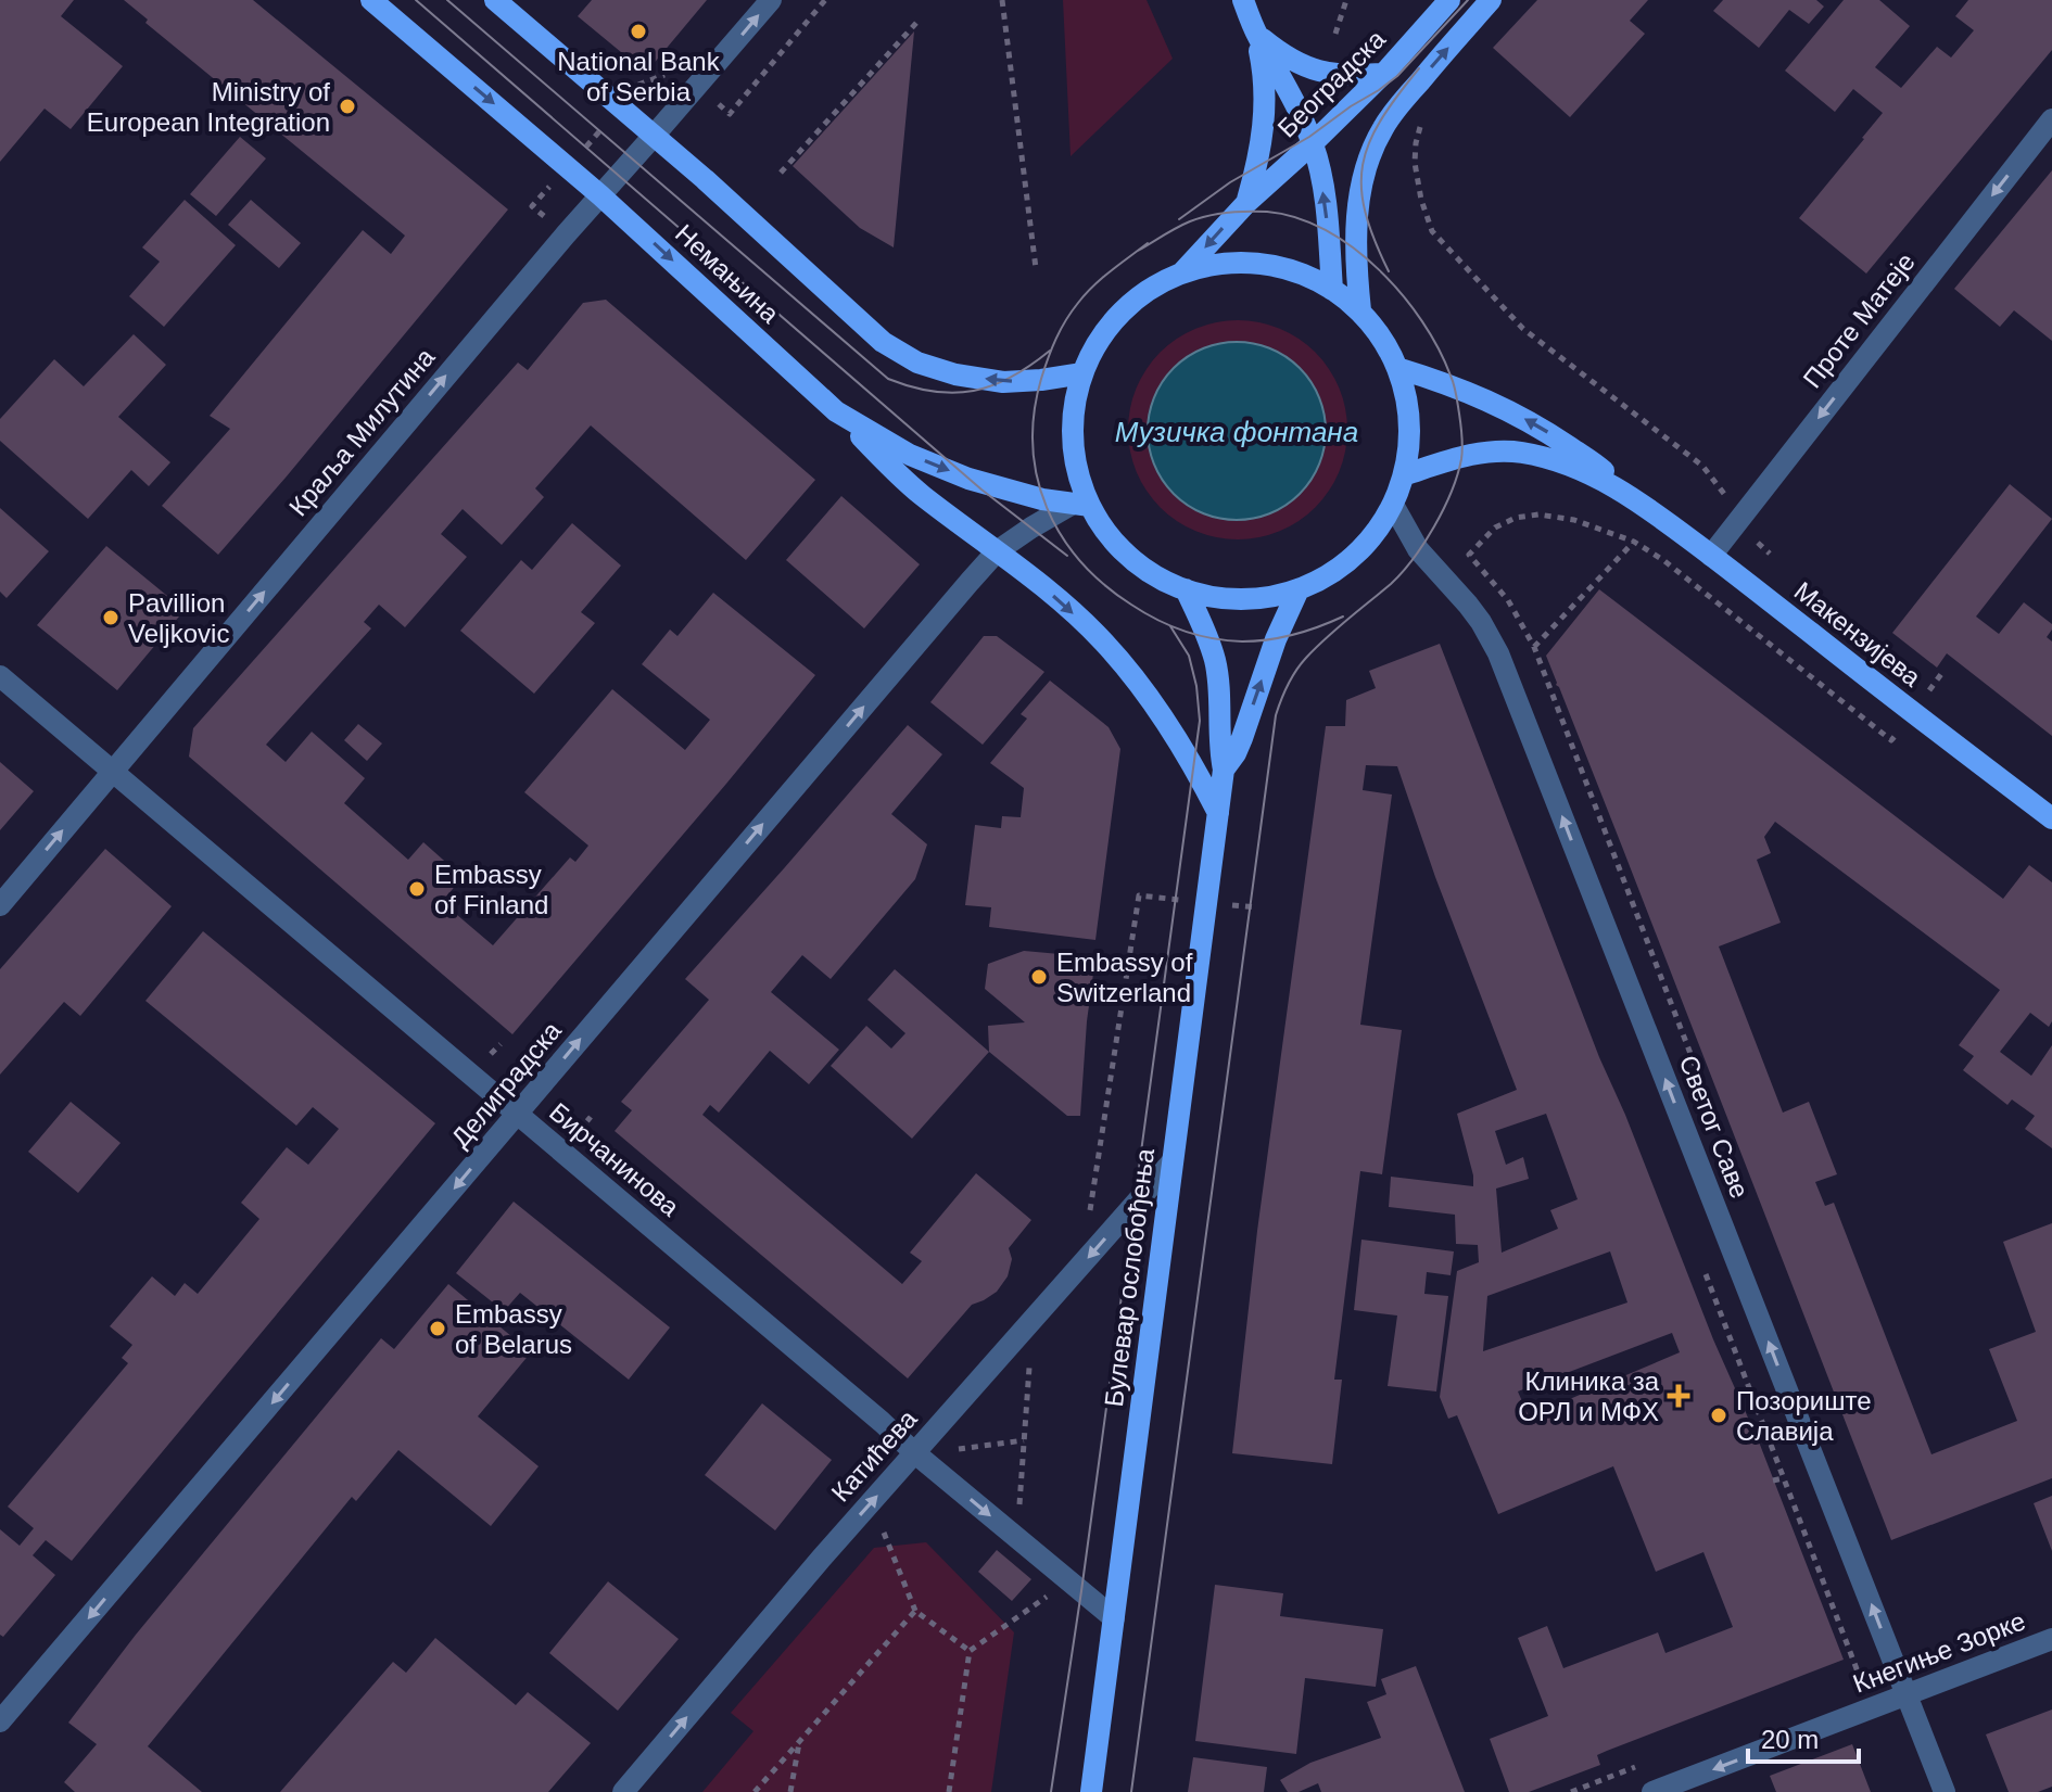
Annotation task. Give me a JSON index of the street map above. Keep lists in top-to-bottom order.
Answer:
{
  "streets": {
    "main road": [
      "Београдска",
      "Немањина",
      "Макензијева",
      "Булевар ослобођења"
    ],
    "street": [
      "Проте Матеје",
      "Краља Милутина",
      "Делиградска",
      "Светог Саве",
      "Бирчанинова",
      "Катићева",
      "Кнегиње Зорке"
    ]
  },
  "crossings": [
    ["Немањина", "Краља Милутина"],
    ["Немањина", "Делиградска"],
    ["Проте Матеје", "Макензијева"],
    ["Краља Милутина", "Бирчанинова"],
    ["Делиградска", "Бирчанинова"],
    ["Светог Саве", "Кнегиње Зорке"],
    ["Бирчанинова", "Булевар ослобођења"],
    ["Бирчанинова", "Катићева"],
    ["Булевар ослобођења", "Катићева"]
  ],
  "one_way": [
    "Проте Матеје",
    "Краља Милутина",
    "Светог Саве",
    "Кнегиње Зорке"
  ],
  "water": ["Музичка фонтана"],
  "places": {
    "other": [
      "National Bank of Serbia",
      "Ministry of European Integration",
      "Pavillion Veljkovic",
      "Embassy of Finland",
      "Embassy of Switzerland",
      "Embassy of Belarus",
      "Позориште Славија"
    ],
    "health": ["Клиника за ОРЛ и МФХ"]
  },
  "scale_bar": "20 m"
}
